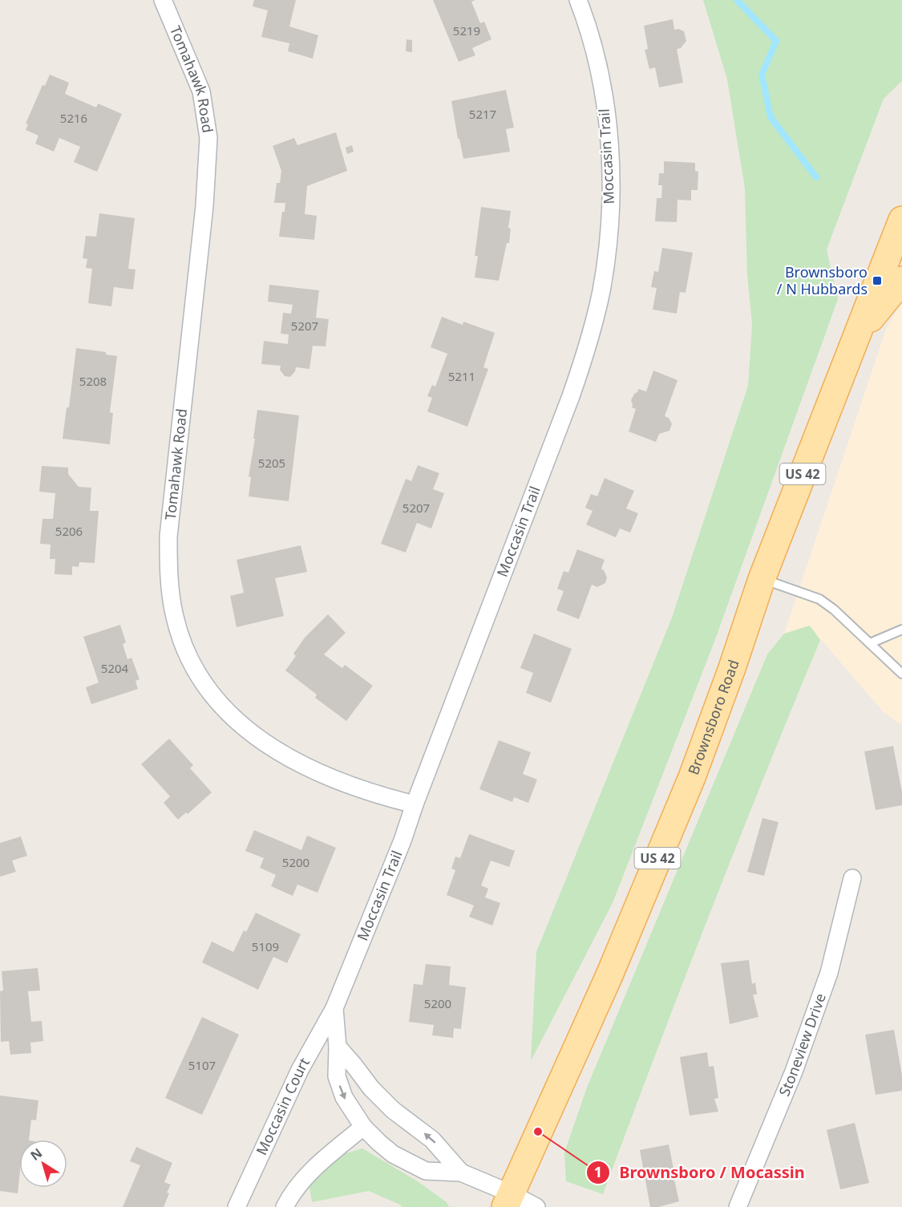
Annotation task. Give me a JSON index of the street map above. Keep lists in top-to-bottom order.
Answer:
{
  "streets": {
    "main road": ["US 42", "Brownsboro Road"],
    "street": [
      "Tomahawk Road",
      "Moccasin Trail",
      "Stoneview Drive",
      "Moccasin Court"
    ]
  },
  "crossings": [
    ["Tomahawk Road", "Moccasin Trail"],
    ["Moccasin Trail", "Brownsboro Road"],
    ["Moccasin Trail", "Moccasin Court"]
  ],
  "places": {
    "transit": ["Brownsboro / N Hubbards"],
    "other": ["Brownsboro / Mocassin"]
  },
  "house_numbers": [
    "5219",
    "5217",
    "5216",
    "5207",
    "5211",
    "5208",
    "5205",
    "5207",
    "5206",
    "5204",
    "5200",
    "5109",
    "5200",
    "5107"
  ],
  "north": "top left"
}
